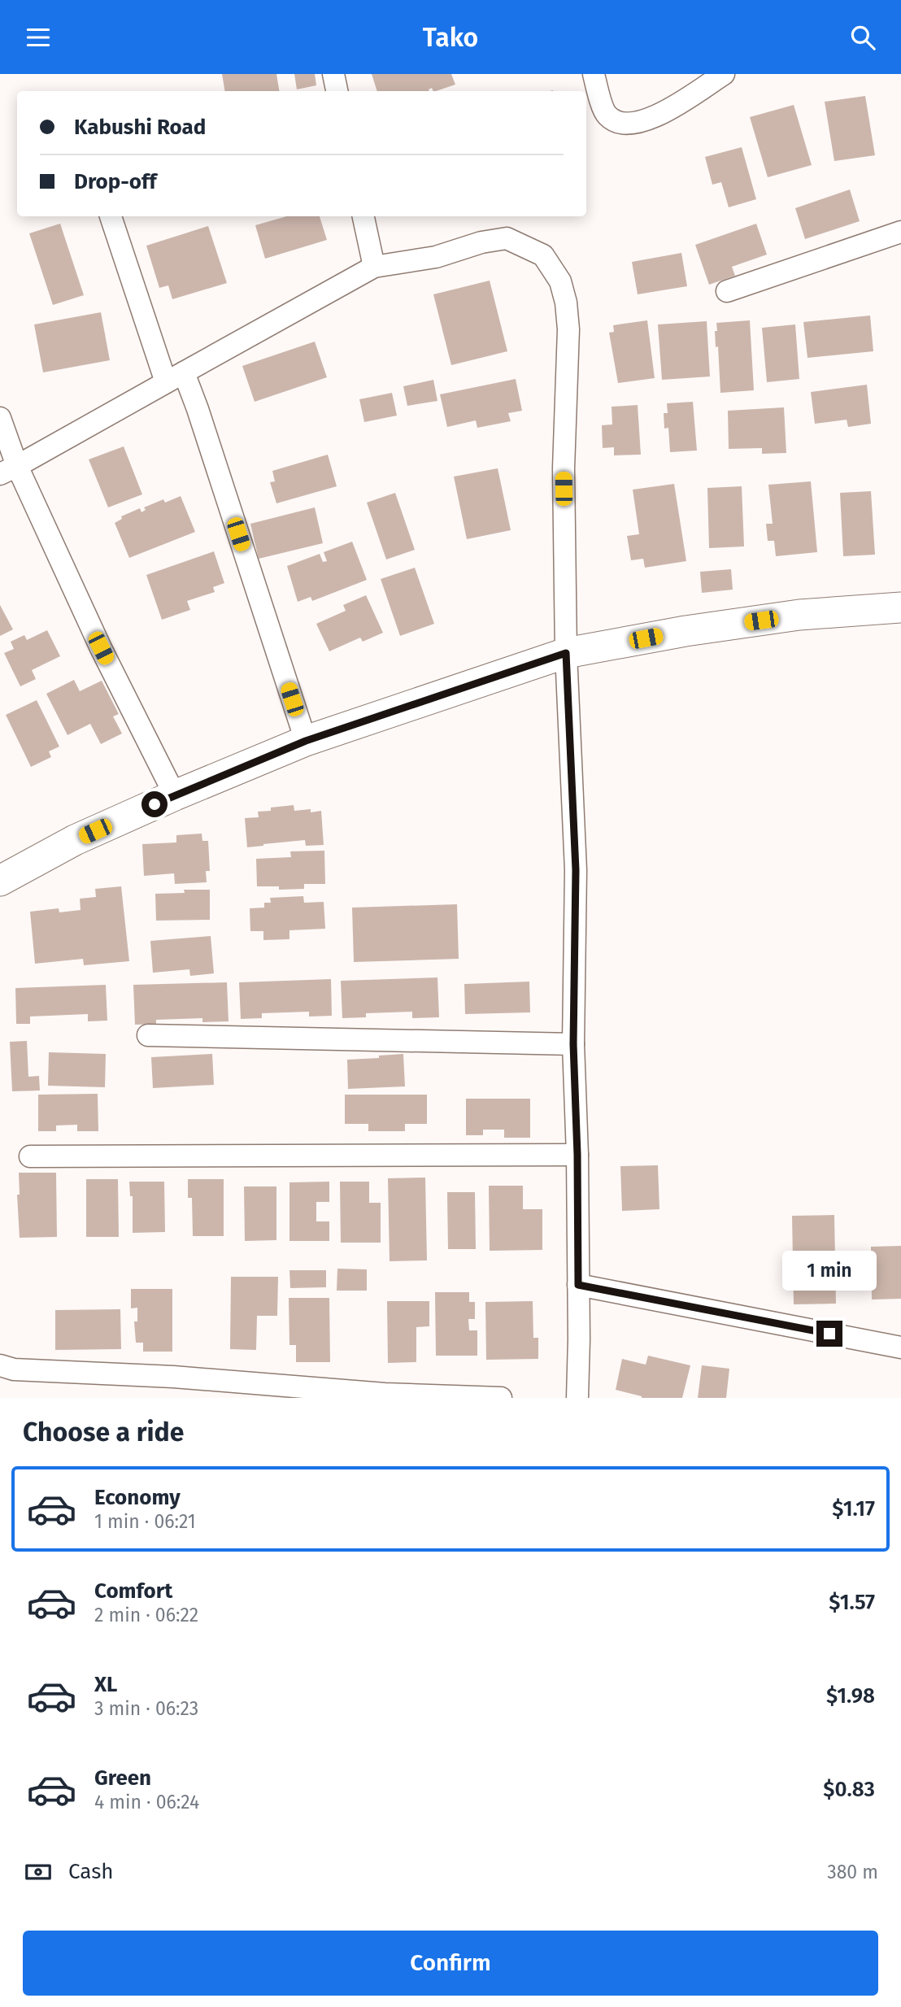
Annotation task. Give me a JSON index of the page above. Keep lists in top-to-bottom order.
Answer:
{
  "page": {
    "header": "Tako",
    "banner": ["Kabushi Road", "Drop-off"],
    "bubble": "1 min",
    "heading": "Choose a ride",
    "list": [
      {
        "name": "Economy",
        "note": "1 min · 06:21",
        "value": "$1.17"
      },
      {
        "name": "Comfort",
        "note": "2 min · 06:22",
        "value": "$1.57"
      },
      {
        "name": "XL",
        "note": "3 min · 06:23",
        "value": "$1.98"
      },
      {
        "name": "Green",
        "note": "4 min · 06:24",
        "value": "$0.83"
      }
    ],
    "pay": ["Cash", "380 m"],
    "buttons": "Confirm"
  }
}
